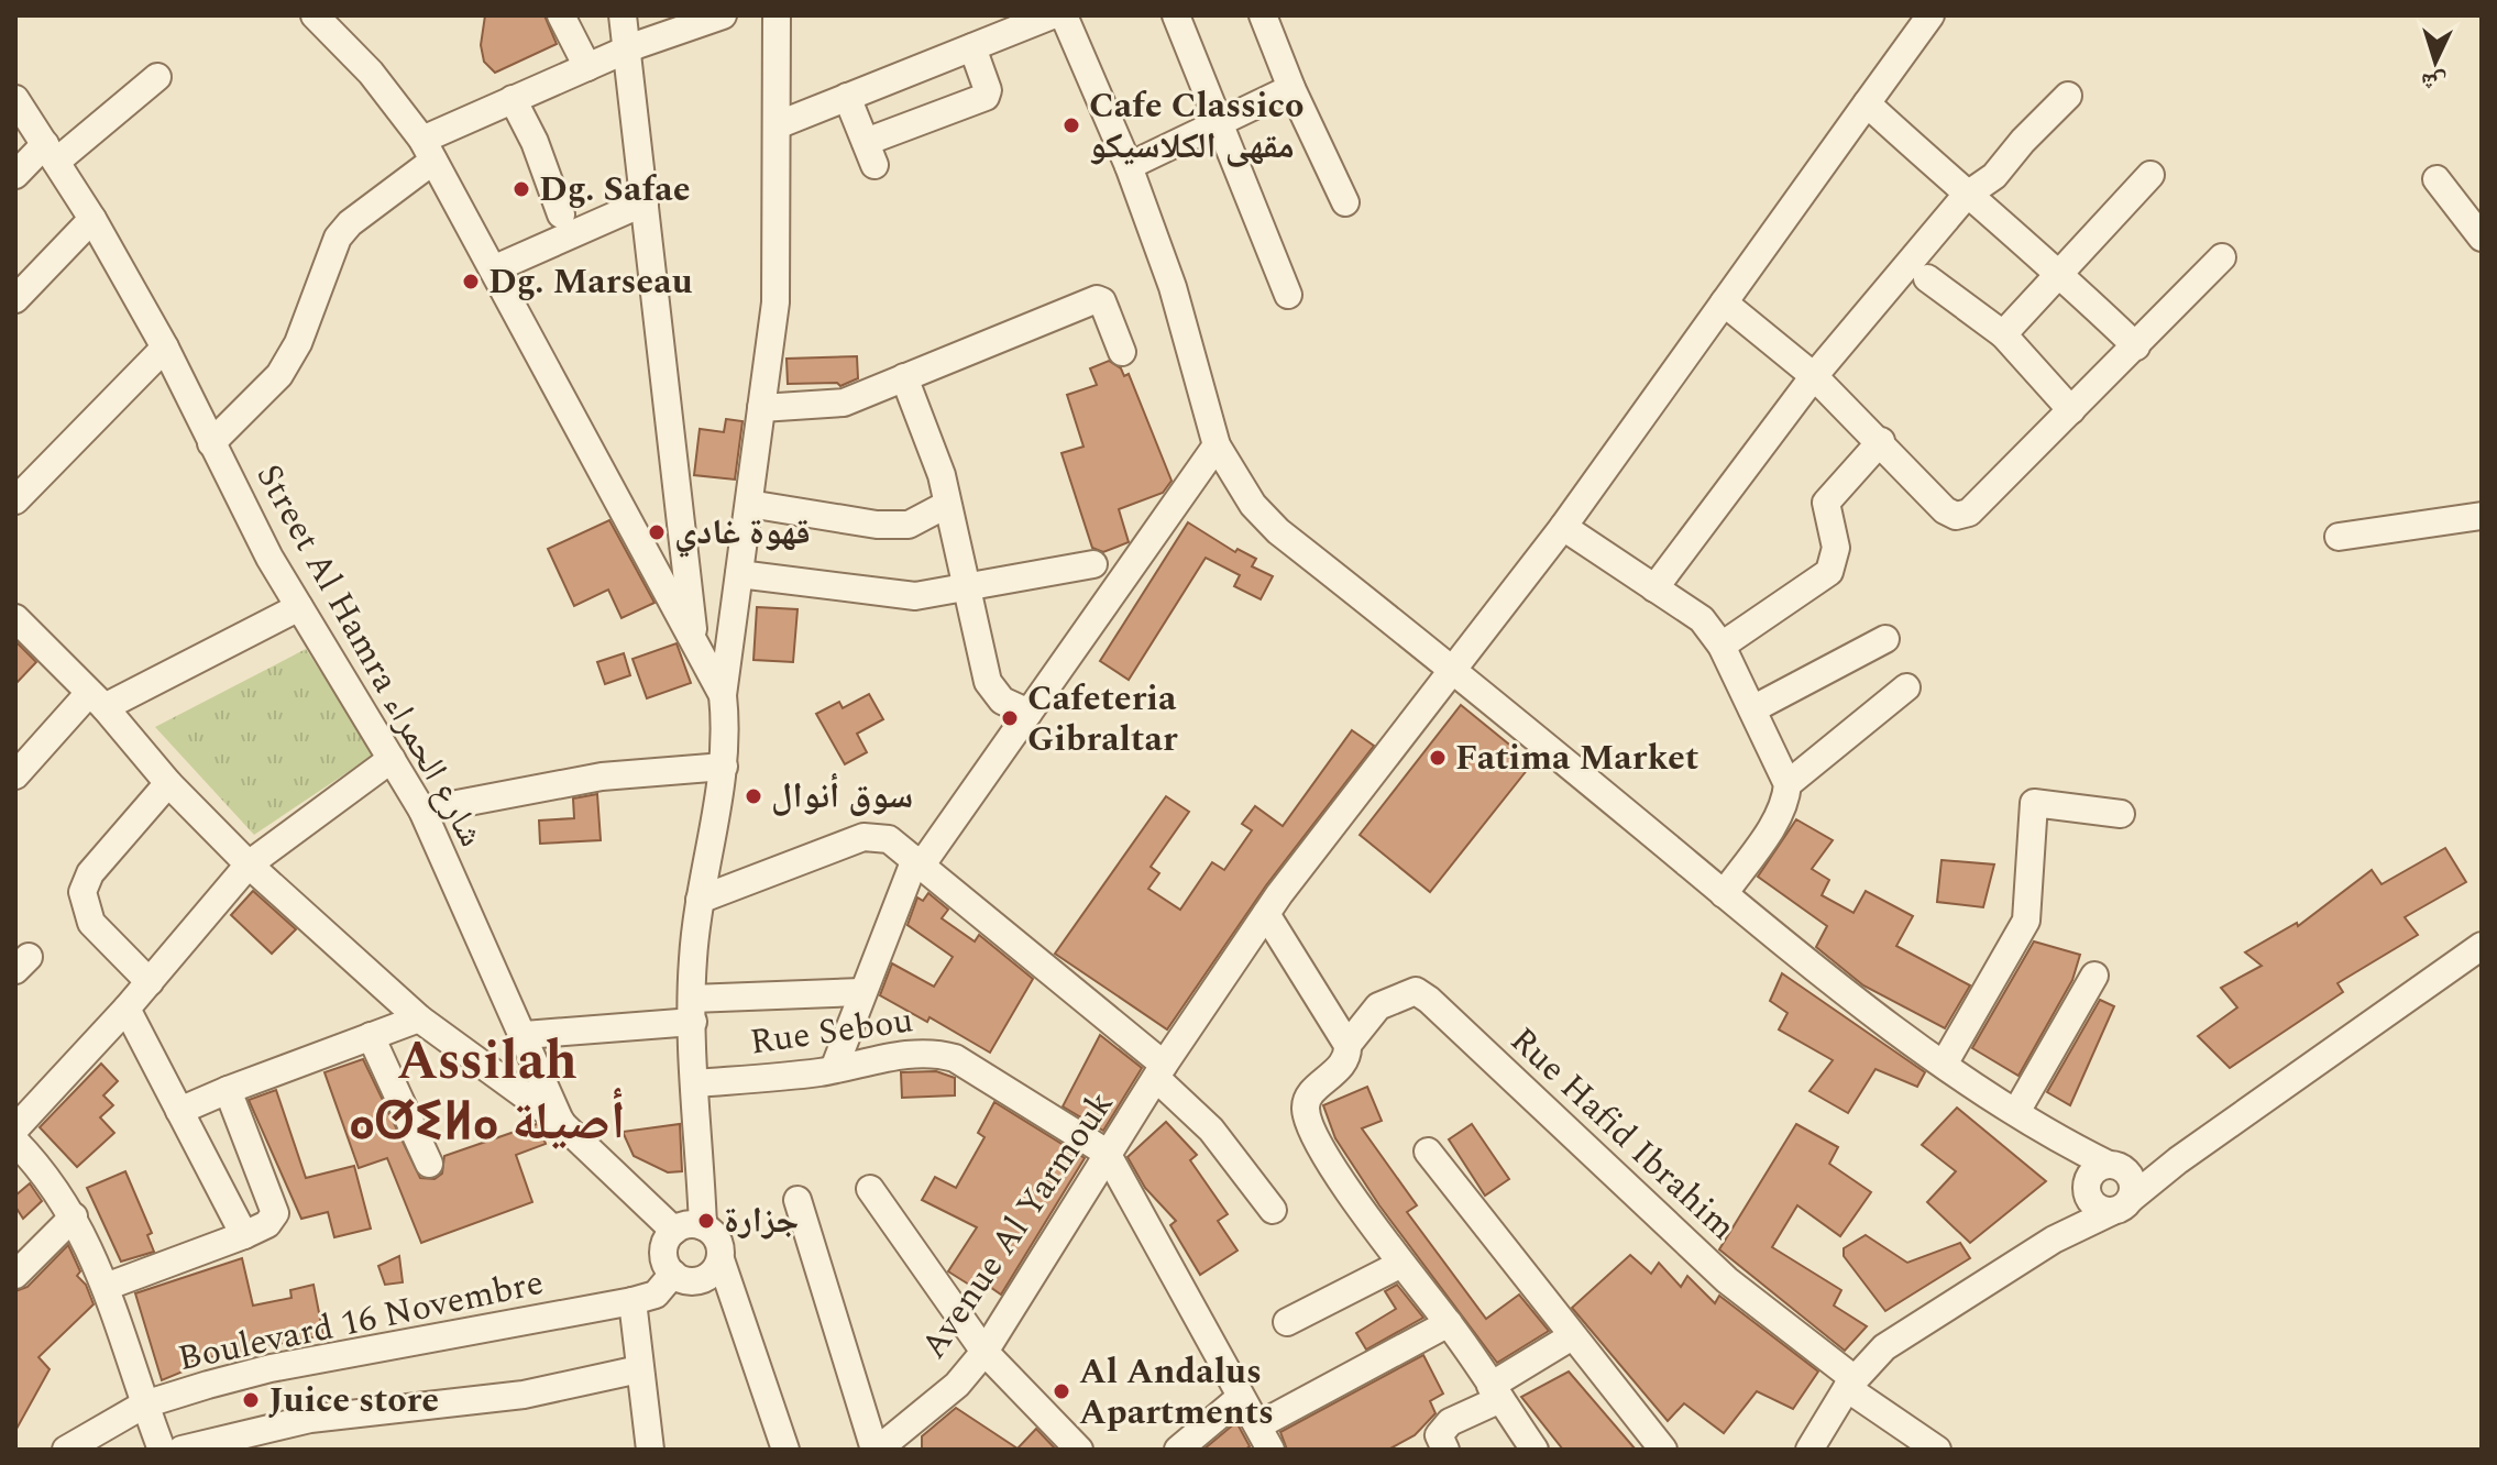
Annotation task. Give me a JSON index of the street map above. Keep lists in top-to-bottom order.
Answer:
{
  "streets": {
    "street": [
      "Street Al Hamra شارع الحمراء",
      "Rue Sebou",
      "Rue Hafid Ibrahim",
      "Avenue Al Yarmouk",
      "Boulevard 16 Novembre"
    ]
  },
  "crossings": [
    ["Street Al Hamra شارع الحمراء", "Boulevard 16 Novembre"],
    ["Rue Sebou", "Avenue Al Yarmouk"]
  ],
  "districts": ["Assilah ⴰⵚⵉⵍⴰ أصيلة"],
  "places": [
    "Cafe Classico مقهى الكلاسيكو",
    "Dg. Safae",
    "Dg. Marseau",
    "قهوة غادي",
    "Cafeteria Gibraltar",
    "Fatima Market",
    "سوق أنوال",
    "جزارة",
    "Al Andalus Apartments",
    "Juice store"
  ],
  "north": "bottom"
}
